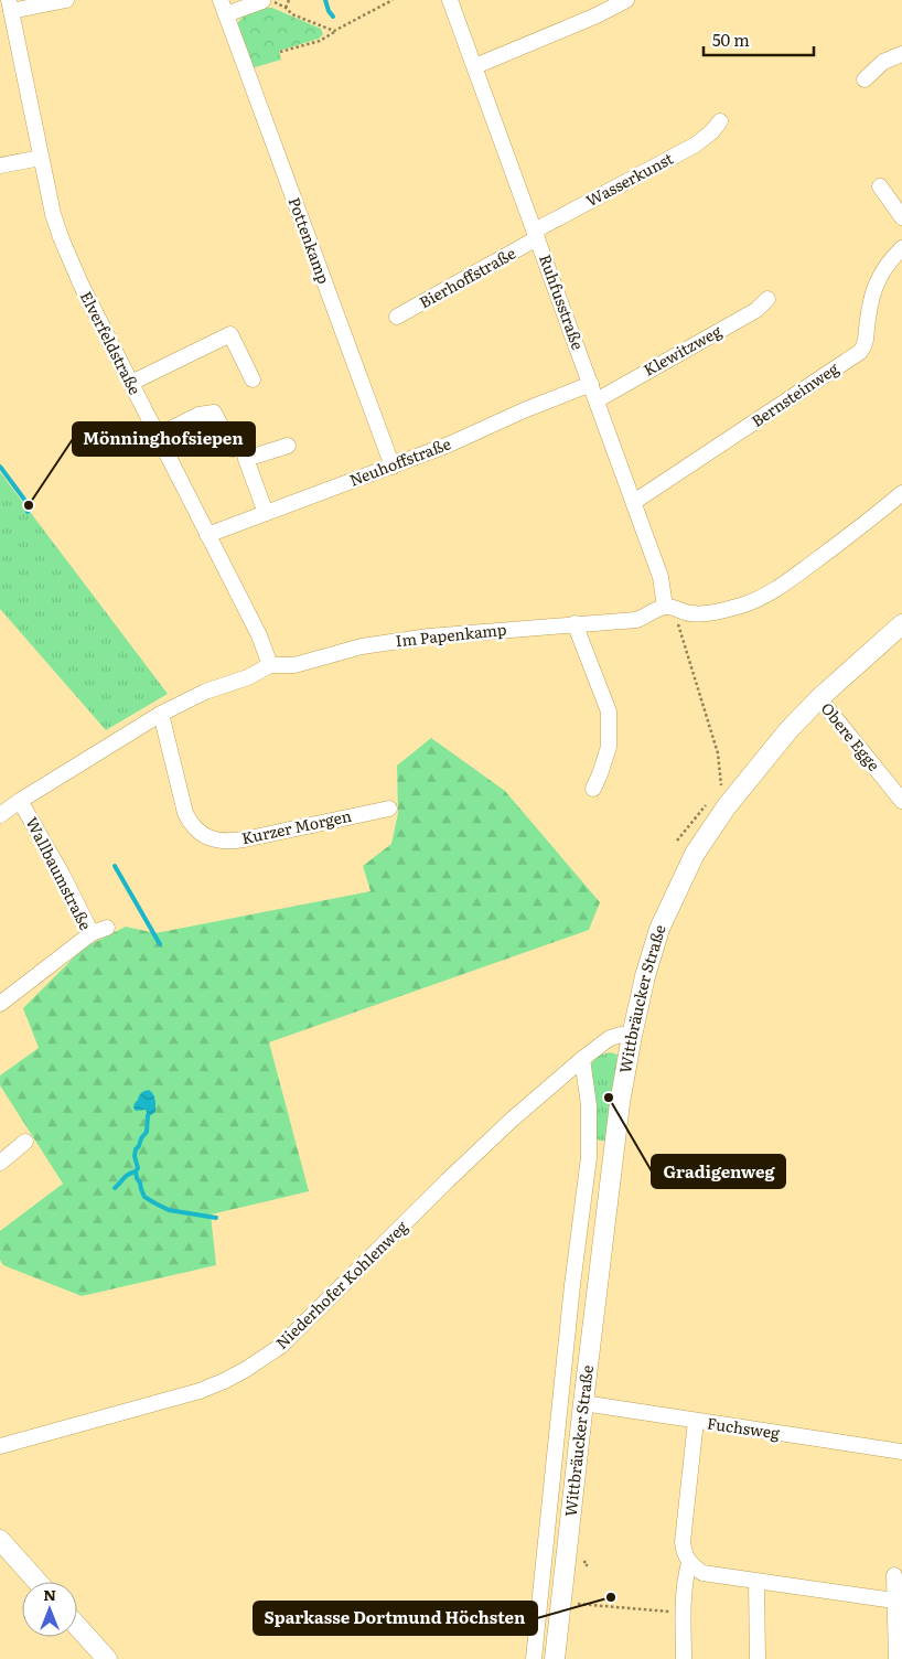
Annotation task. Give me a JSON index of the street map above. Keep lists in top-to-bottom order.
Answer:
{
  "streets": {
    "main road": ["Wittbräucker Straße"],
    "street": [
      "Wasserkunst",
      "Pottenkamp",
      "Bierhoffstraße",
      "Ruhfusstraße",
      "Elverfeldstraße",
      "Klewitzweg",
      "Bernsteinweg",
      "Neuhoffstraße",
      "Im Papenkamp",
      "Obere Egge",
      "Kurzer Morgen",
      "Wallbaumstraße",
      "Niederhofer Kohlenweg",
      "Fuchsweg"
    ]
  },
  "crossings": [
    ["Wasserkunst", "Bierhoffstraße"],
    ["Wasserkunst", "Ruhfusstraße"],
    ["Pottenkamp", "Neuhoffstraße"],
    ["Bierhoffstraße", "Ruhfusstraße"],
    ["Ruhfusstraße", "Klewitzweg"],
    ["Ruhfusstraße", "Bernsteinweg"],
    ["Ruhfusstraße", "Neuhoffstraße"],
    ["Ruhfusstraße", "Im Papenkamp"],
    ["Elverfeldstraße", "Neuhoffstraße"],
    ["Elverfeldstraße", "Im Papenkamp"],
    ["Im Papenkamp", "Kurzer Morgen"],
    ["Im Papenkamp", "Wallbaumstraße"],
    ["Obere Egge", "Wittbräucker Straße"],
    ["Wittbräucker Straße", "Niederhofer Kohlenweg"],
    ["Wittbräucker Straße", "Fuchsweg"]
  ],
  "places": ["Mönninghofsiepen", "Gradigenweg", "Sparkasse Dortmund Höchsten"],
  "scale_bar": "50 m",
  "north": "top"
}
